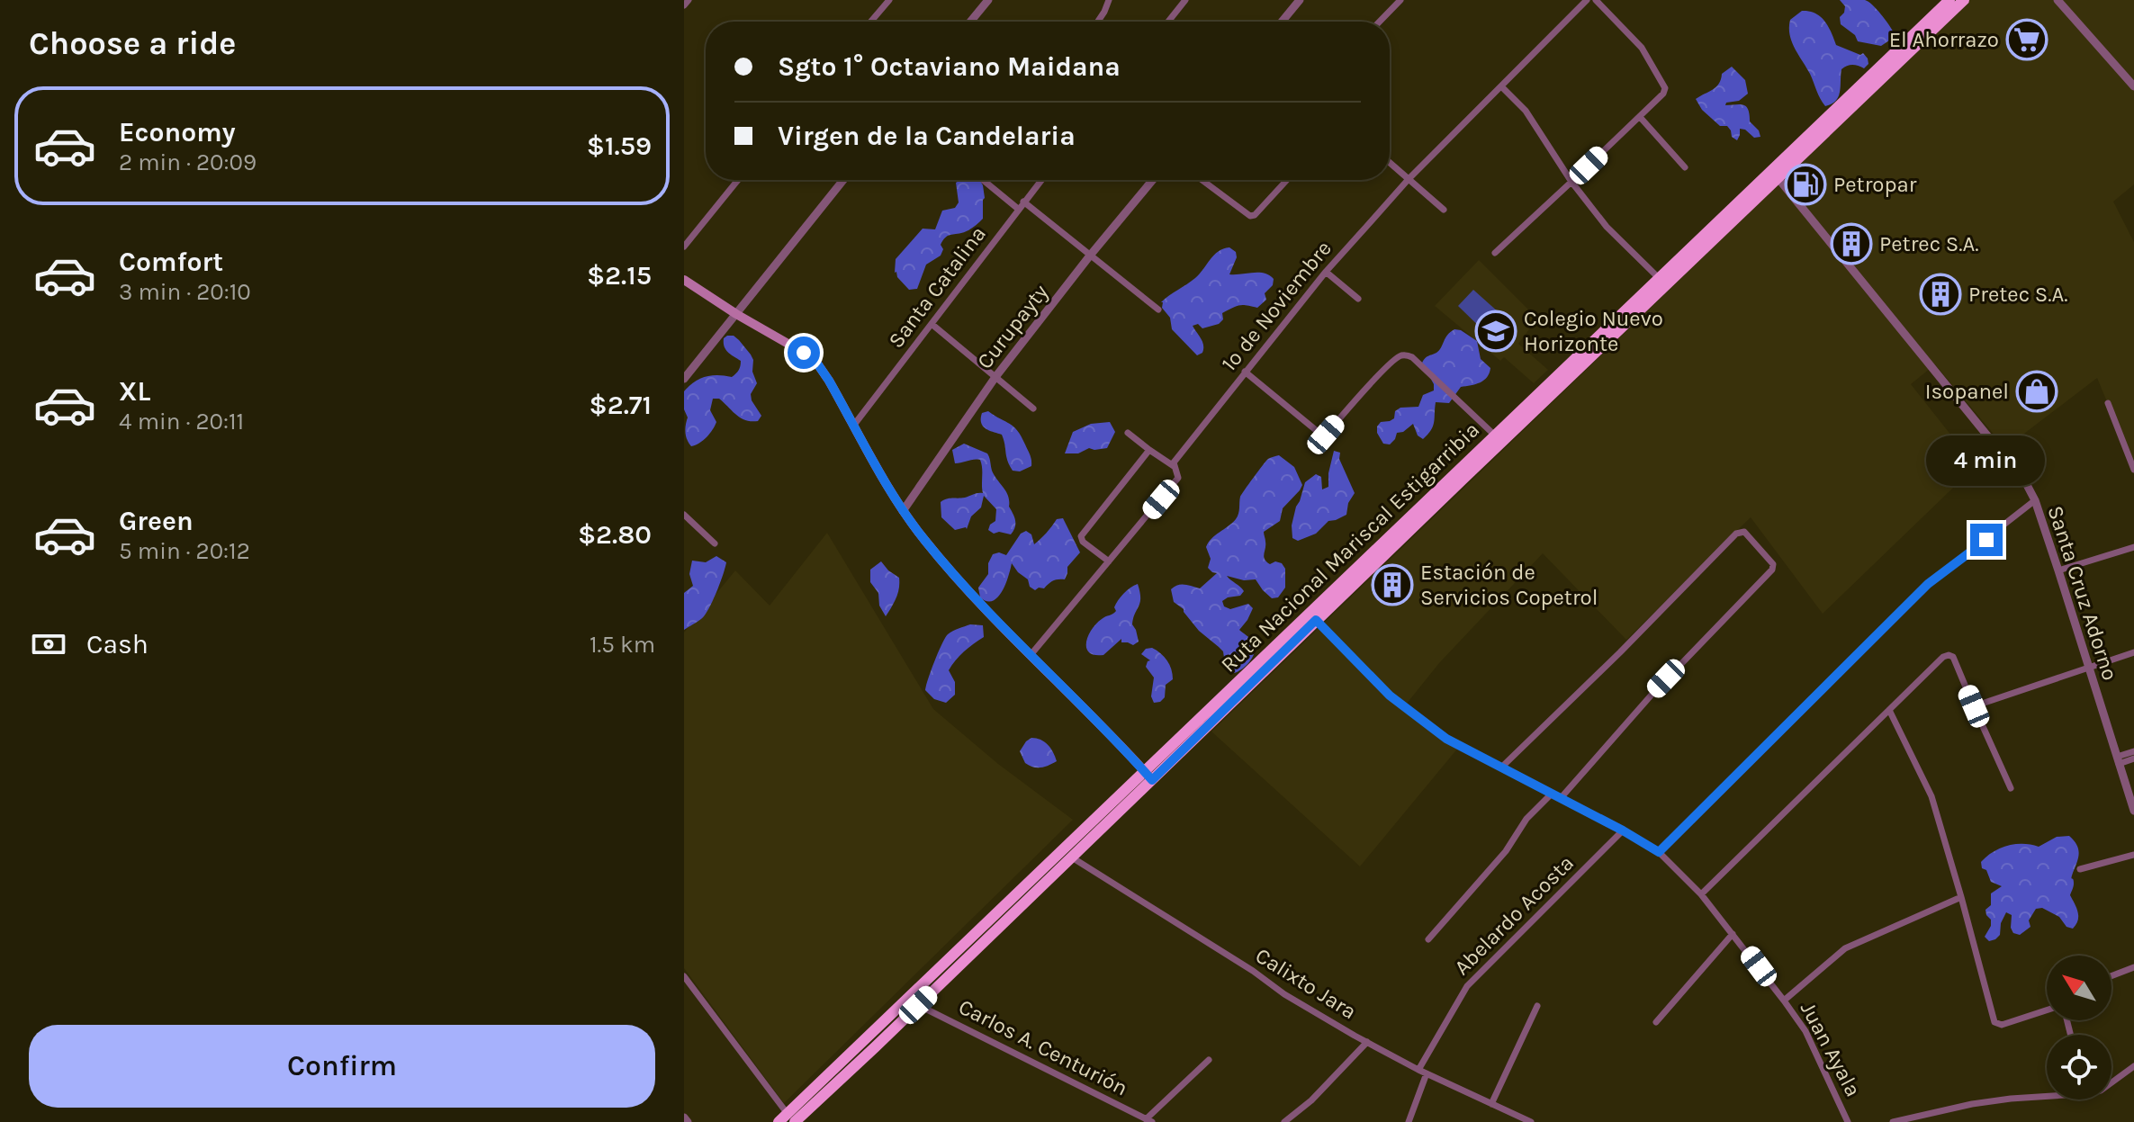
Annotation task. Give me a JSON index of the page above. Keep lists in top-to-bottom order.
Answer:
{
  "streets": {
    "highway": ["Ruta Nacional Mariscal Estigarribia"],
    "street": [
      "Santa Catalina",
      "1º de Noviembre",
      "Curupayty",
      "Santa Cruz Adorno",
      "Abelardo Acosta",
      "Calixto Jara",
      "Carlos A. Centurión",
      "Juan Ayala"
    ]
  },
  "crossings": [
    ["Ruta Nacional Mariscal Estigarribia", "Santa Cruz Adorno"],
    ["Ruta Nacional Mariscal Estigarribia", "Calixto Jara"],
    ["Ruta Nacional Mariscal Estigarribia", "Carlos A. Centurión"],
    ["Ruta Nacional Mariscal Estigarribia", "Juan Ayala"],
    ["Abelardo Acosta", "Calixto Jara"],
    ["Abelardo Acosta", "Juan Ayala"]
  ],
  "places": {
    "supermarket": ["El Ahorrazo"],
    "fuel station": ["Petropar"],
    "building": ["Petrec S.A.", "Pretec S.A.", "Estación de Servicios Copetrol"],
    "school or university": ["Colegio Nuevo Horizonte"],
    "shop": ["Isopanel"]
  },
  "north": "top left",
  "page": {
    "heading": "Choose a ride",
    "banner": ["Sgto 1° Octaviano Maidana", "Virgen de la Candelaria"],
    "list": [
      {
        "name": "Economy",
        "note": "2 min · 20:09",
        "value": "$1.59"
      },
      {
        "name": "Comfort",
        "note": "3 min · 20:10",
        "value": "$2.15"
      },
      {
        "name": "XL",
        "note": "4 min · 20:11",
        "value": "$2.71"
      },
      {
        "name": "Green",
        "note": "5 min · 20:12",
        "value": "$2.80"
      }
    ],
    "bubble": "4 min",
    "pay": ["Cash", "1.5 km"],
    "buttons": "Confirm"
  }
}
